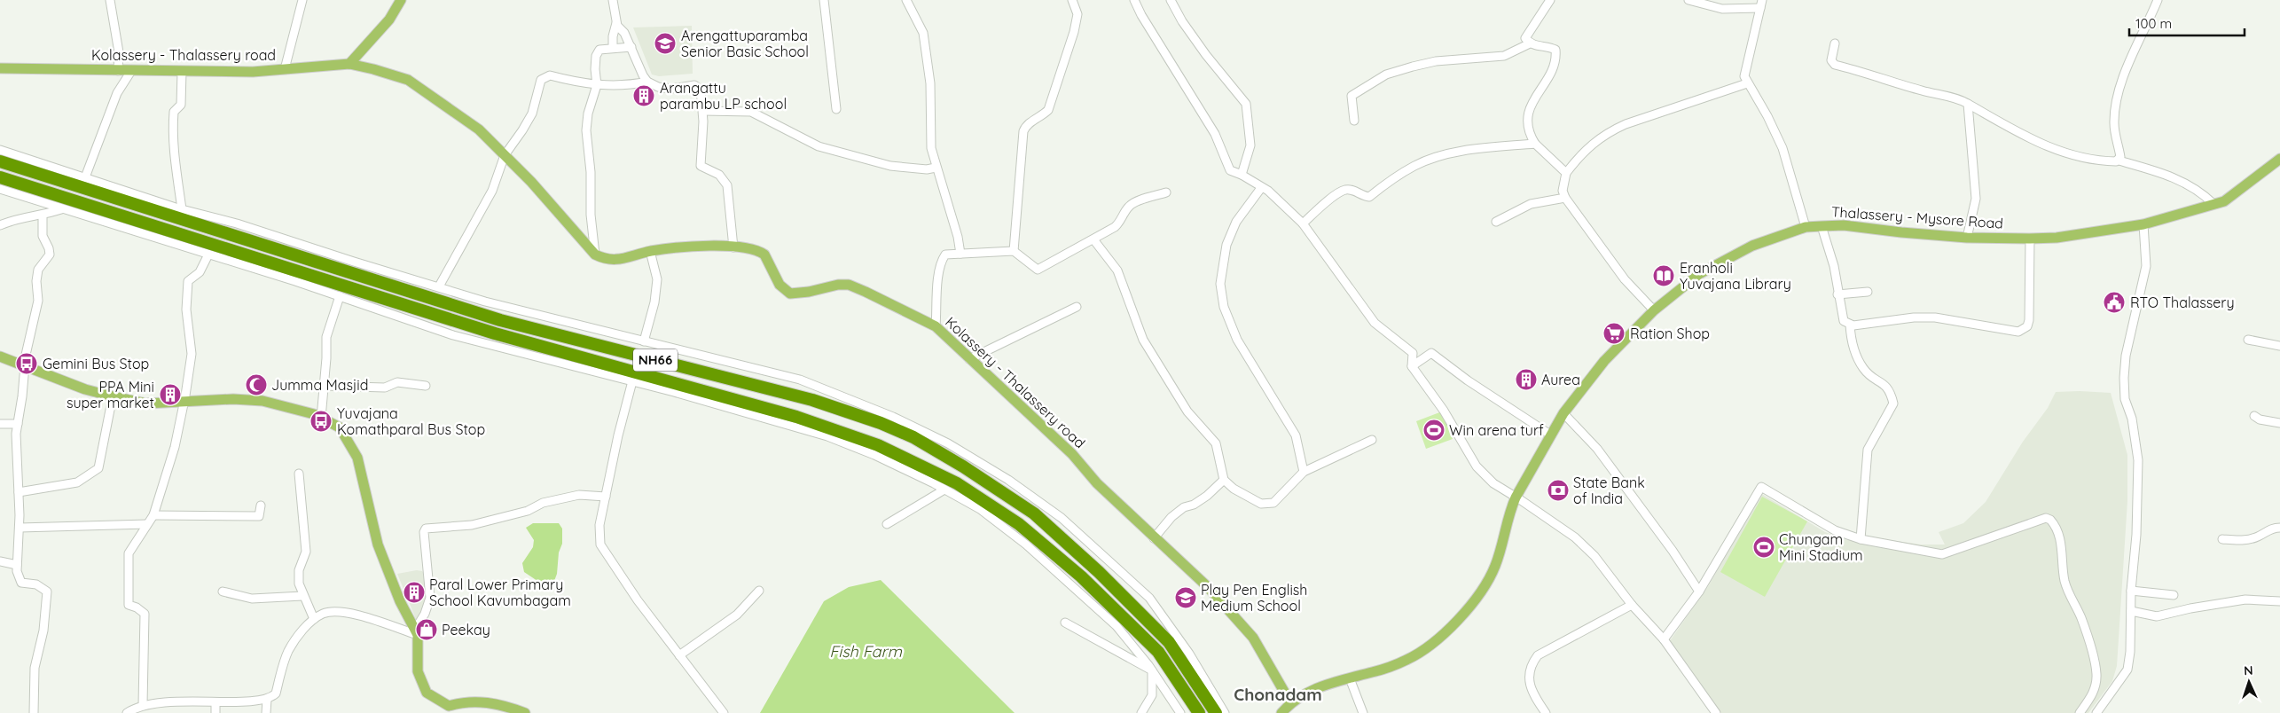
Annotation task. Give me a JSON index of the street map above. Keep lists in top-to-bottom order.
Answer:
{
  "streets": {
    "highway": ["NH66"],
    "main road": ["Kolassery - Thalassery road", "Thalassery - Mysore Road"]
  },
  "crossings": [
    ["Kolassery - Thalassery road", "Thalassery - Mysore Road"]
  ],
  "districts": ["Chonadam"],
  "water": ["Fish Farm"],
  "places": {
    "school or university": ["Arengattuparamba Senior Basic School", "Play Pen English Medium School"],
    "building": [
      "Arangattu parambu LP school",
      "Aurea",
      "PPA Mini super market",
      "Paral Lower Primary School Kavumbagam"
    ],
    "library": ["Eranholi Yuvajana Library"],
    "public building": ["RTO Thalassery"],
    "supermarket": ["Ration Shop"],
    "bus stop": ["Gemini Bus Stop", "Yuvajana Komathparal Bus Stop"],
    "mosque": ["Jumma Masjid"],
    "sports": ["Win arena turf", "Chungam Mini Stadium"],
    "bank": ["State Bank of India"],
    "shop": ["Peekay"]
  },
  "scale_bar": "100 m",
  "north": "top"
}
